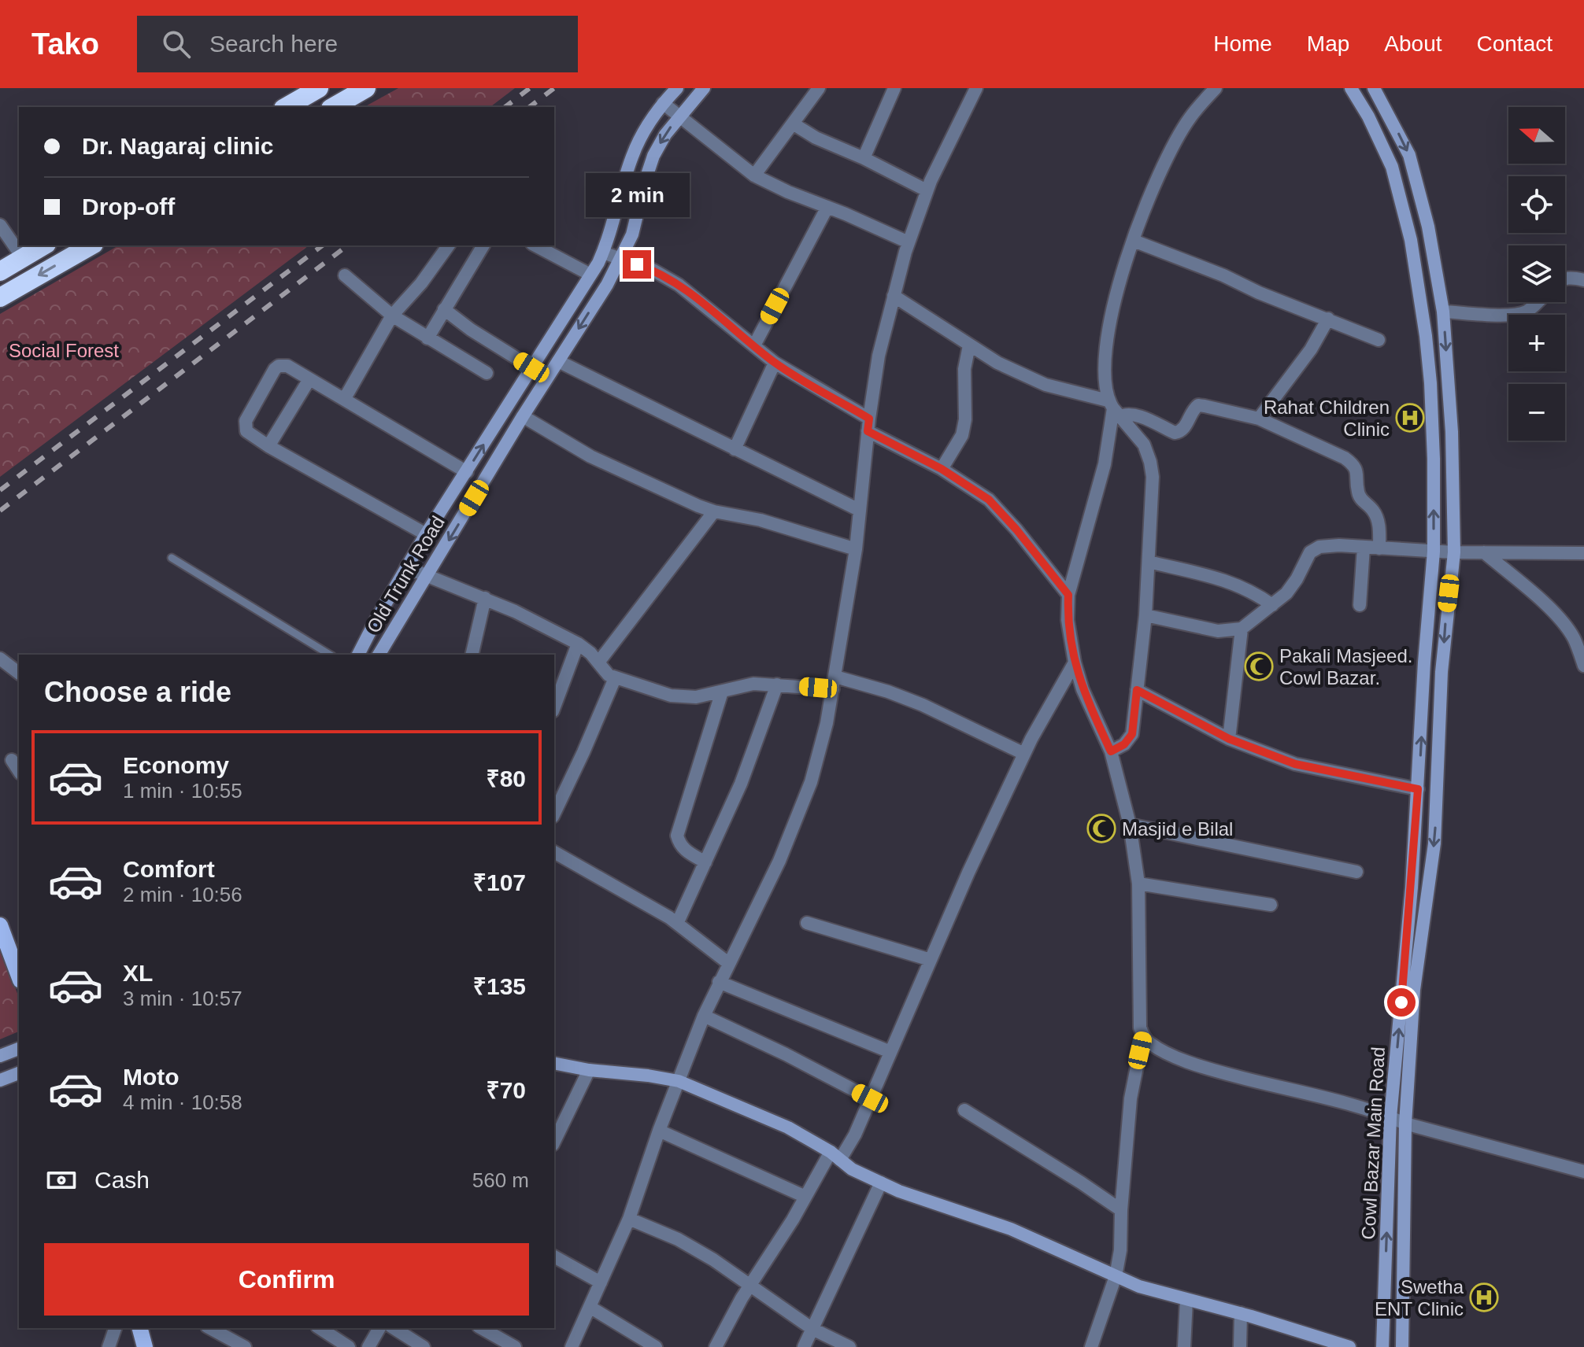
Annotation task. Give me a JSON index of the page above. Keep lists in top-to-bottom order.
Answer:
{
  "streets": {
    "street": ["Old Trunk Road", "Cowl Bazar Main Road"]
  },
  "parks": ["Social Forest"],
  "places": {
    "hospital": ["Rahat Children Clinic", "Swetha ENT Clinic"],
    "mosque": ["Pakali Masjeed. Cowl Bazar.", "Masjid e Bilal"]
  },
  "north": "left",
  "page": {
    "header": "Tako",
    "search": "Search here",
    "nav": [
      "Home",
      "Map",
      "About",
      "Contact"
    ],
    "map_buttons": ["+", "−"],
    "banner": ["Dr. Nagaraj clinic", "Drop-off"],
    "bubble": "2 min",
    "heading": "Choose a ride",
    "list": [
      {
        "name": "Economy",
        "note": "1 min · 10:55",
        "value": "₹80"
      },
      {
        "name": "Comfort",
        "note": "2 min · 10:56",
        "value": "₹107"
      },
      {
        "name": "XL",
        "note": "3 min · 10:57",
        "value": "₹135"
      },
      {
        "name": "Moto",
        "note": "4 min · 10:58",
        "value": "₹70"
      }
    ],
    "pay": ["Cash", "560 m"],
    "buttons": "Confirm"
  }
}
